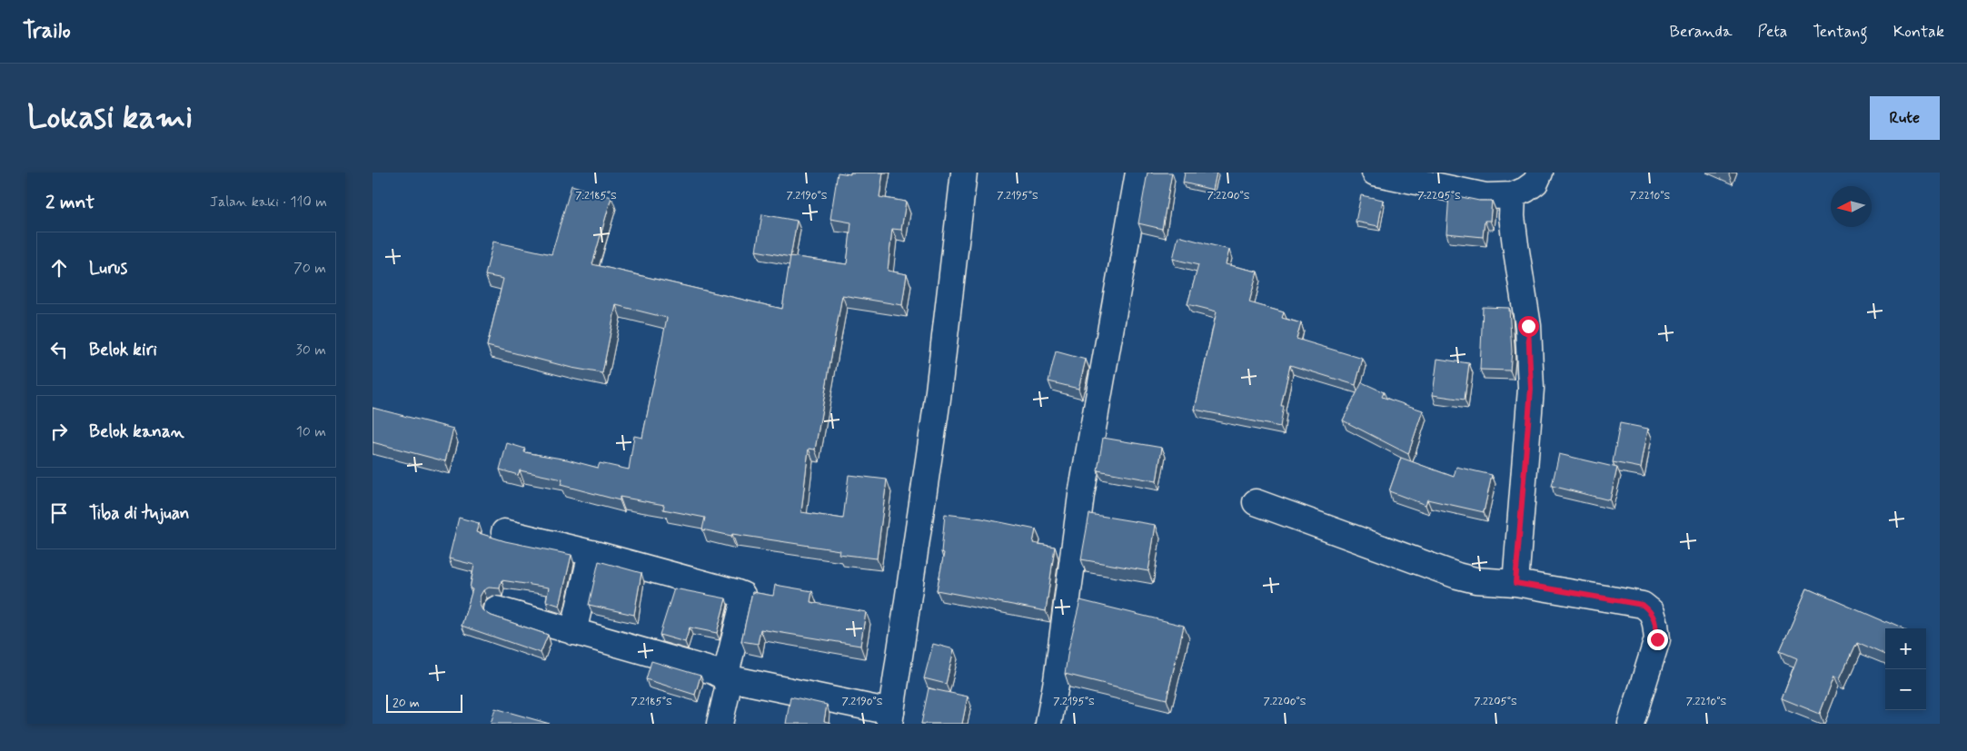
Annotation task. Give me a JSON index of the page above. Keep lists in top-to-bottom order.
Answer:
{
  "scale_bar": "20 m",
  "north": "left",
  "page": {
    "header": "Trailo",
    "nav": [
      "Beranda",
      "Peta",
      "Tentang",
      "Kontak"
    ],
    "buttons": "Rute",
    "title": "Lokasi kami",
    "heading": ["2 mnt", "Jalan kaki · 110 m"],
    "list": [
      ["Lurus", "70 m"],
      ["Belok kiri", "30 m"],
      ["Belok kanan", "10 m"],
      "Tiba di tujuan"
    ],
    "map_buttons": ["+", "−"],
    "scale": "20 m"
  },
  "coordinates": [
    "7.2185°S",
    "7.2190°S",
    "7.2195°S",
    "7.2200°S",
    "7.2205°S",
    "7.2210°S"
  ]
}
